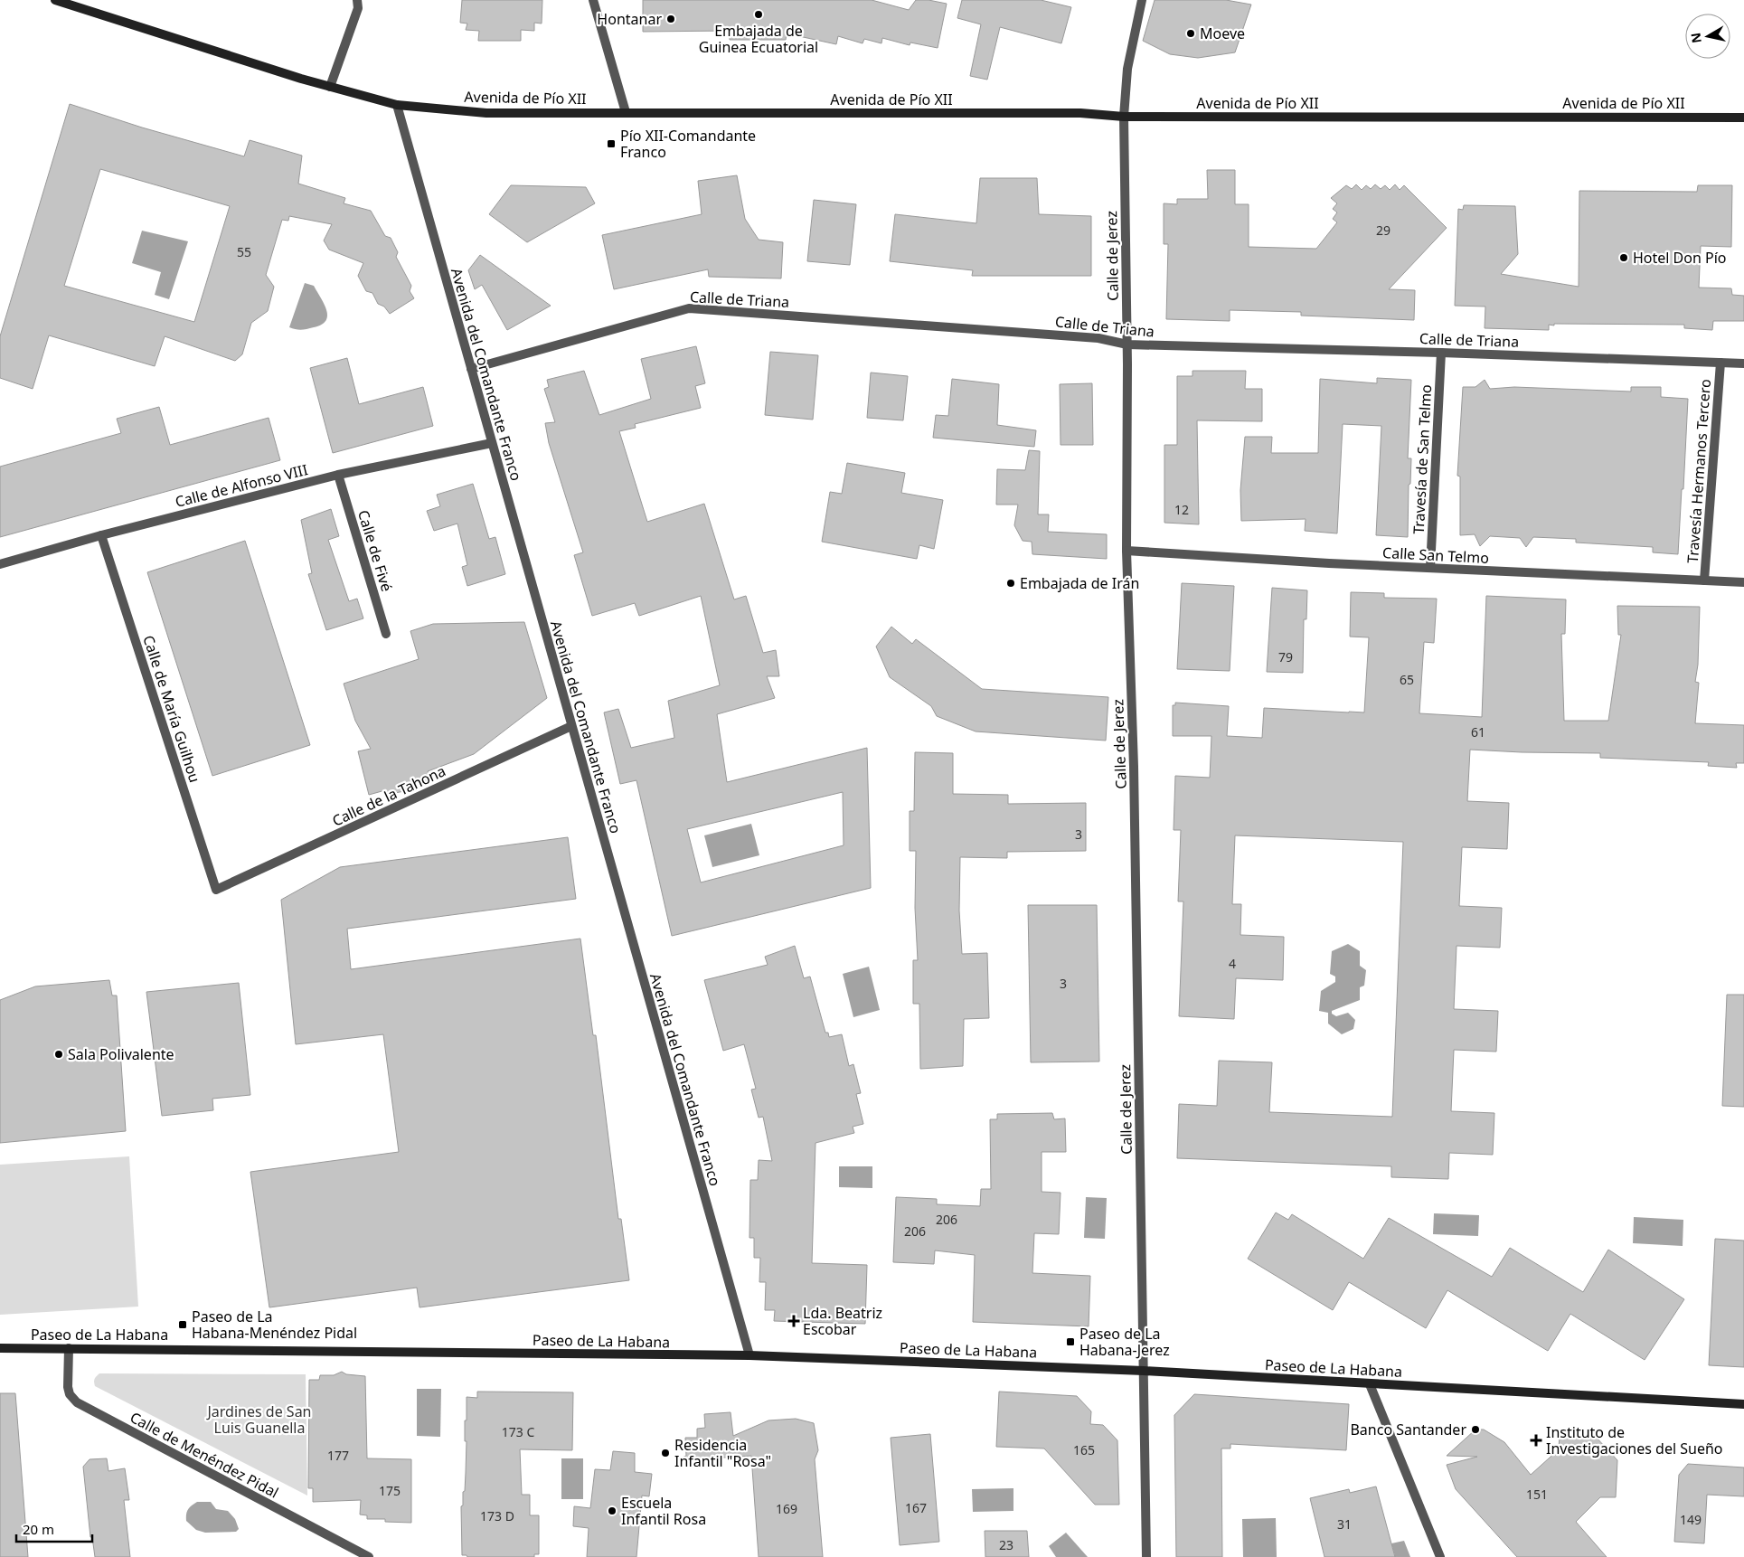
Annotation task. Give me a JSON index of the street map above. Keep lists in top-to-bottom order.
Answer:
{
  "streets": {
    "street": [
      "Avenida de Pío XII",
      "Calle de Jerez",
      "Calle de Triana",
      "Avenida del Comandante Franco",
      "Travesía de San Telmo",
      "Travesía Hermanos Tercero",
      "Calle de Alfonso VIII",
      "Calle de Fivé",
      "Calle San Telmo",
      "Calle de María Guilhou",
      "Calle de la Tahona",
      "Paseo de La Habana",
      "Calle de Menéndez Pidal"
    ]
  },
  "crossings": [
    ["Avenida de Pío XII", "Calle de Jerez"],
    ["Avenida de Pío XII", "Avenida del Comandante Franco"],
    ["Calle de Jerez", "Calle de Triana"],
    ["Calle de Jerez", "Calle San Telmo"],
    ["Calle de Jerez", "Paseo de La Habana"],
    ["Calle de Triana", "Avenida del Comandante Franco"],
    ["Calle de Triana", "Travesía de San Telmo"],
    ["Calle de Triana", "Travesía Hermanos Tercero"],
    ["Avenida del Comandante Franco", "Calle de Alfonso VIII"],
    ["Avenida del Comandante Franco", "Calle de la Tahona"],
    ["Avenida del Comandante Franco", "Paseo de La Habana"],
    ["Travesía de San Telmo", "Calle San Telmo"],
    ["Travesía Hermanos Tercero", "Calle San Telmo"],
    ["Calle de Alfonso VIII", "Calle de Fivé"],
    ["Calle de Alfonso VIII", "Calle de María Guilhou"],
    ["Calle de María Guilhou", "Calle de la Tahona"],
    ["Paseo de La Habana", "Calle de Menéndez Pidal"]
  ],
  "parks": ["Jardines de San Luis Guanella"],
  "places": {
    "other": [
      "Embajada de Guinea Ecuatorial",
      "Hontanar",
      "Moeve",
      "Hotel Don Pío",
      "Embajada de Irán",
      "Sala Polivalente",
      "Banco Santander",
      "Residencia Infantil \"Rosa\"",
      "Escuela Infantil Rosa"
    ],
    "transit": ["Pío XII-Comandante Franco", "Paseo de La Habana-Menéndez Pidal", "Paseo de La Habana-Jerez"],
    "health": ["Lda. Beatriz Escobar", "Instituto de Investigaciones del Sueño"]
  },
  "house_numbers": [
    "29",
    "55",
    "12",
    "79",
    "65",
    "61",
    "3",
    "4",
    "3",
    "206",
    "206",
    "173 C",
    "165",
    "177",
    "175",
    "151",
    "167",
    "169",
    "173 D",
    "149",
    "31",
    "23"
  ],
  "scale_bar": "20 m",
  "north": "left"
}
